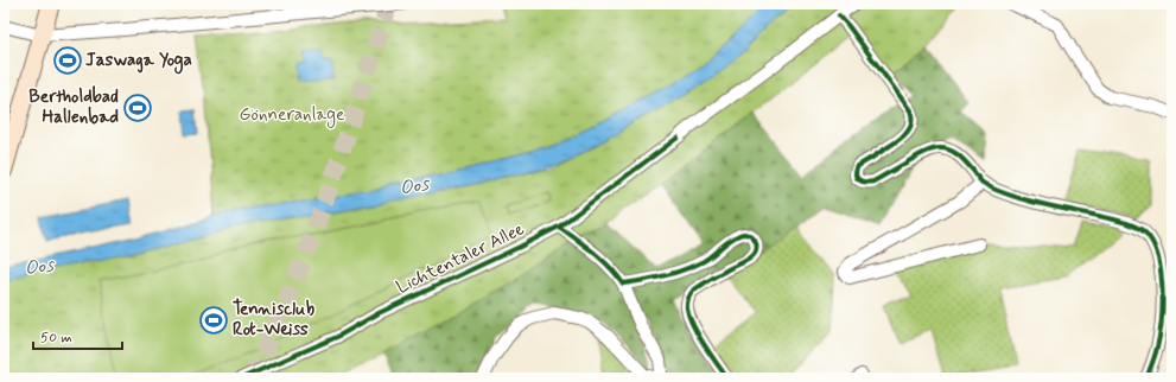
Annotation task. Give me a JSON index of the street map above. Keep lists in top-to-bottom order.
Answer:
{
  "streets": {
    "street": ["Lichtentaler Allee"]
  },
  "water": ["Oos"],
  "parks": ["Gönneranlage"],
  "places": {
    "sports": ["Jaswaga Yoga", "Bertholdbad Hallenbad", "Tennisclub Rot-Weiss"]
  },
  "scale_bar": "50 m"
}
